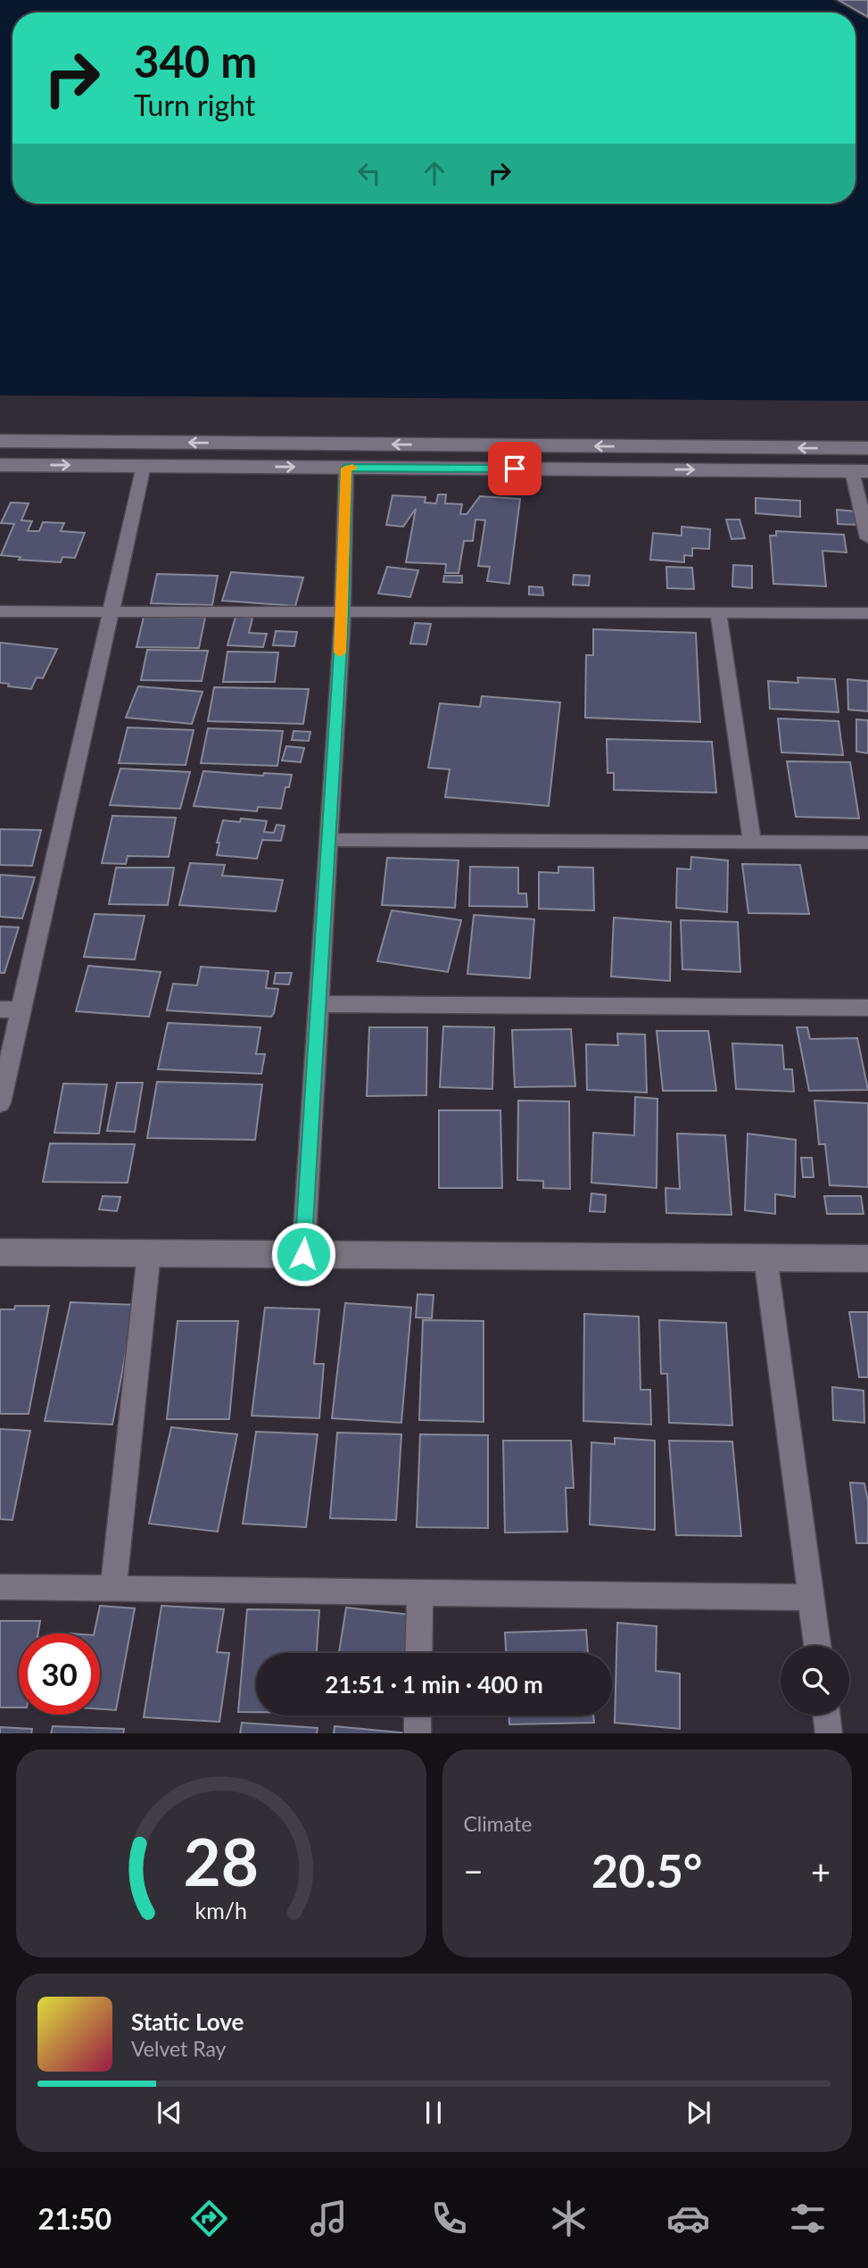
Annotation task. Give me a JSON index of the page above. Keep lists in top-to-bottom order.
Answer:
{
  "page": {
    "turn": ["340 m", "Turn right"],
    "limit": "30",
    "trip": "21:51 · 1 min · 400 m",
    "tile": "Climate",
    "heat": ["−", "20.5°", "+"],
    "song": ["Static Love", "Velvet Ray"],
    "tabs": "21:50",
    "gauge": ["28", "km/h"]
  }
}
